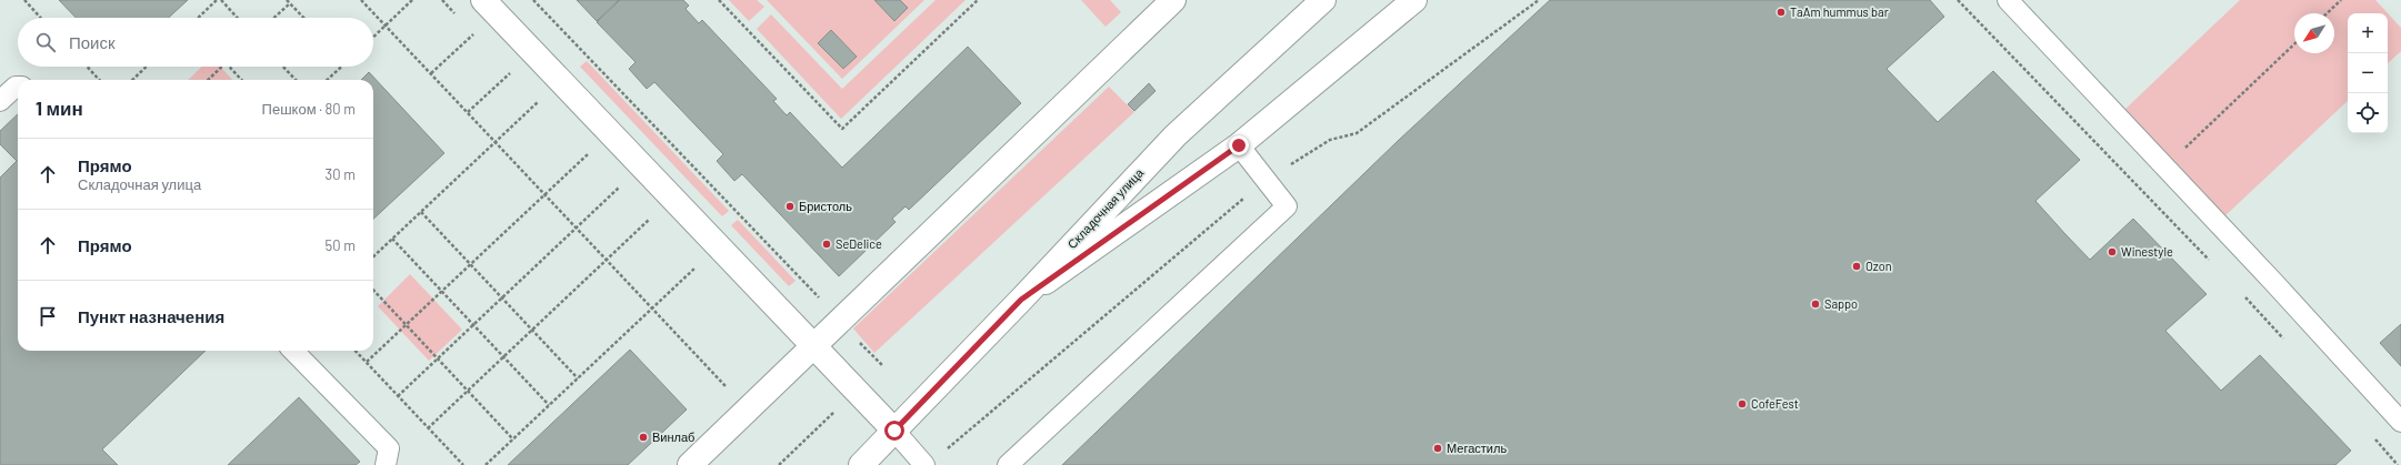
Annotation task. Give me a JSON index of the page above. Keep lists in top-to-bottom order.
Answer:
{
  "streets": {
    "street": ["Складочная улица"]
  },
  "places": [
    "TaAm hummus bar",
    "Бристоль",
    "SeDelice",
    "Winestyle",
    "Ozon",
    "Sappo",
    "CofeFest",
    "Винлаб",
    "Мегастиль"
  ],
  "north": "bottom left",
  "page": {
    "map_buttons": ["+", "−"],
    "search": "Поиск",
    "heading": ["1 мин", "Пешком · 80 m"],
    "list": [
      ["Прямо", "Складочная улица", "30 m"],
      ["Прямо", "50 m"],
      "Пункт назначения"
    ]
  }
}
